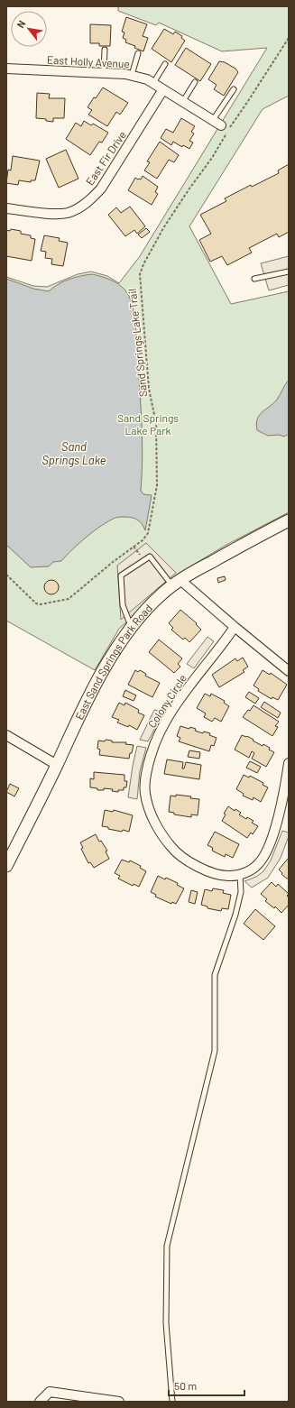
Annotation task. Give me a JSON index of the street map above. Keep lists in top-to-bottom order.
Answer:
{
  "streets": {
    "street": [
      "East Holly Avenue",
      "East Fir Drive",
      "East Sand Springs Park Road",
      "Colony Circle"
    ],
    "path": ["Sand Springs Lake Trail"]
  },
  "crossings": [
    ["East Holly Avenue", "East Fir Drive"]
  ],
  "water": ["Sand Springs Lake"],
  "parks": ["Sand Springs Lake Park"],
  "scale_bar": "50 m",
  "north": "top left"
}
